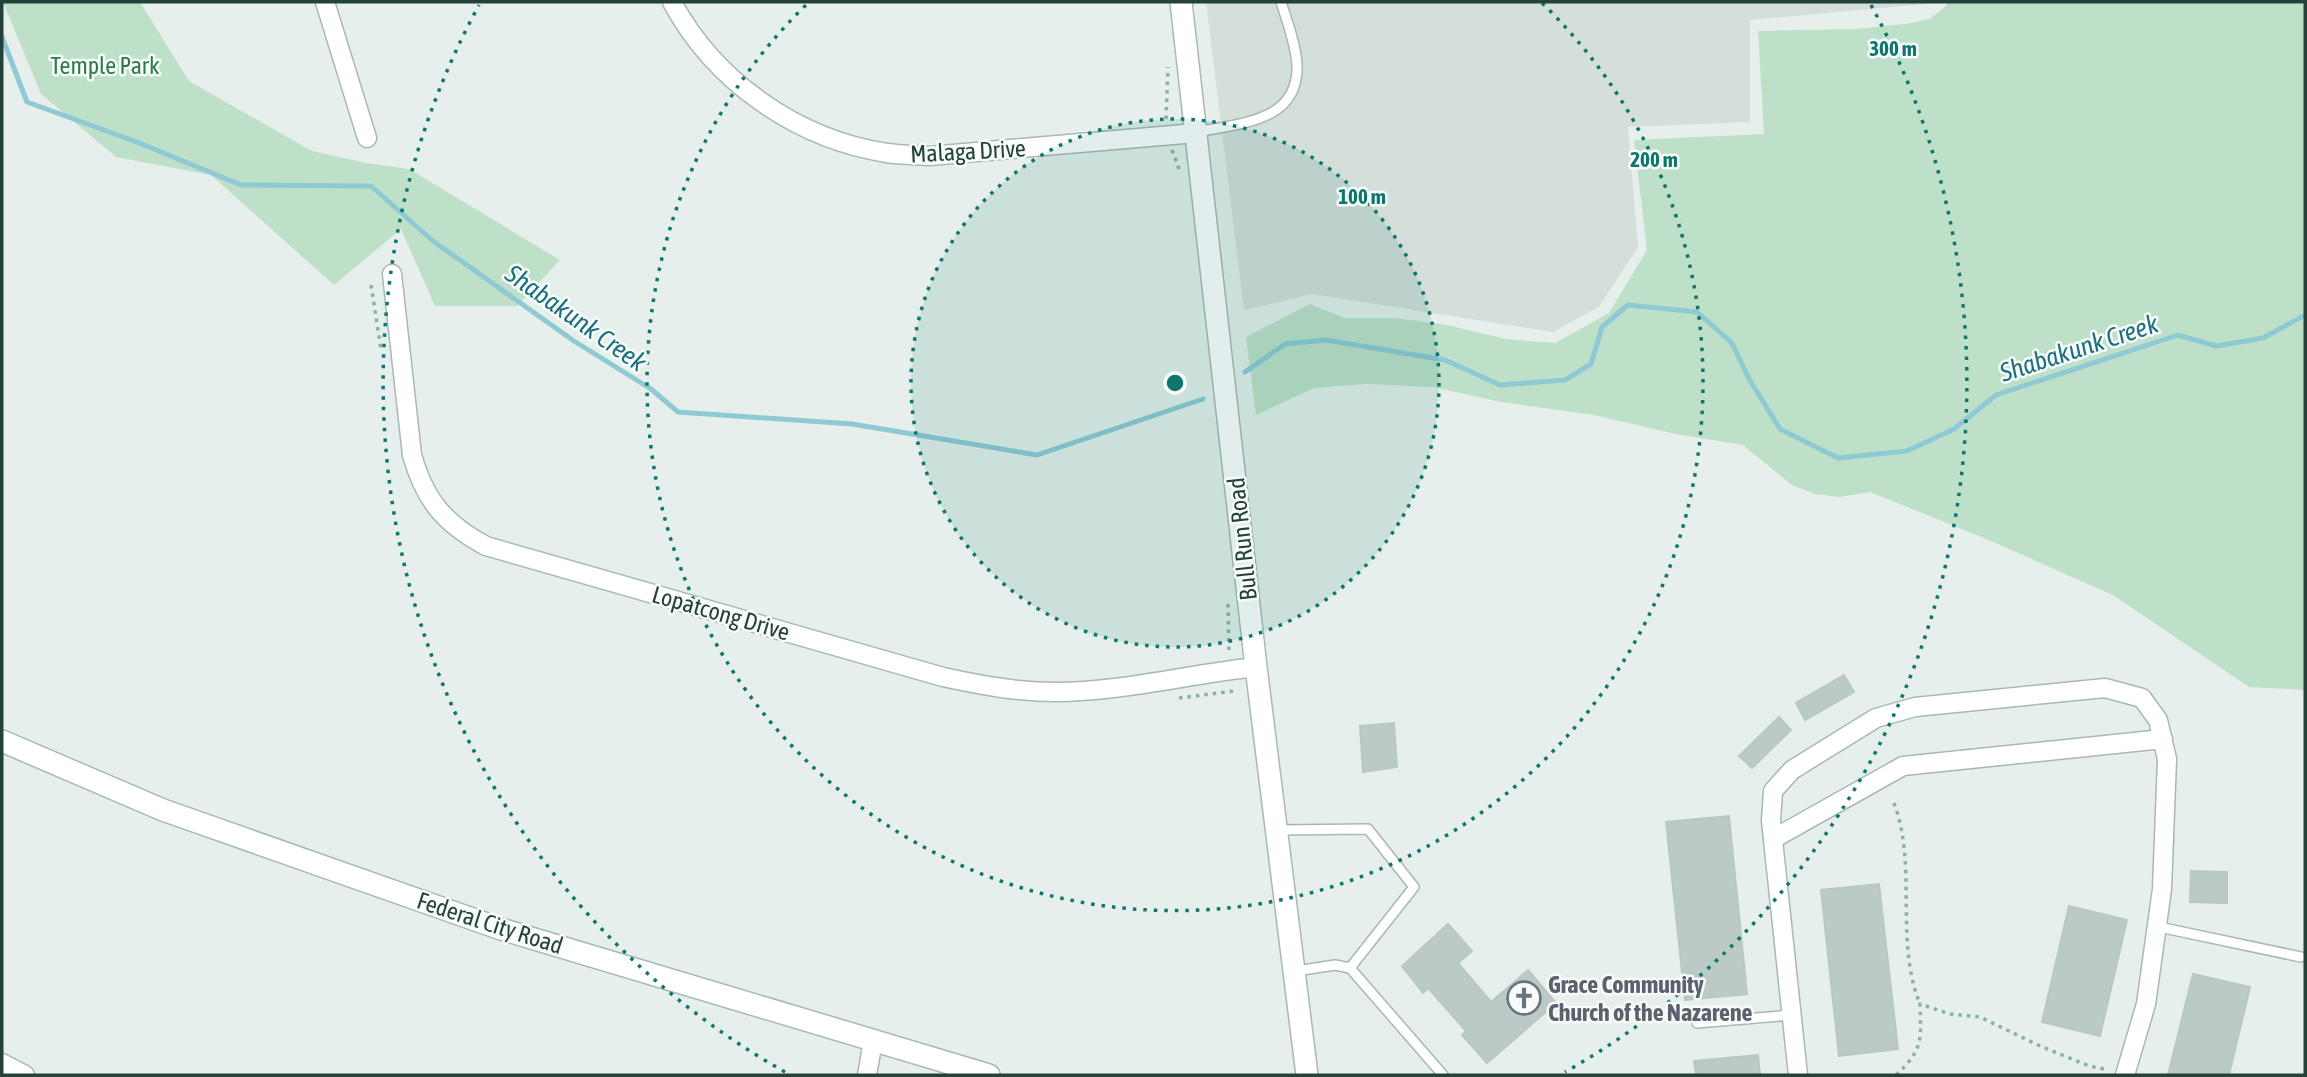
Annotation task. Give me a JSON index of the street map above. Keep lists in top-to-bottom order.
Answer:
{
  "streets": {
    "street": [
      "Malaga Drive",
      "Bull Run Road",
      "Lopatcong Drive",
      "Federal City Road"
    ]
  },
  "crossings": [
    ["Malaga Drive", "Bull Run Road"],
    ["Bull Run Road", "Lopatcong Drive"]
  ],
  "water": ["Shabakunk Creek"],
  "parks": ["Temple Park"],
  "places": {
    "church": ["Grace Community Church of the Nazarene"]
  },
  "rings": ["300 m", "200 m", "100 m"]
}
